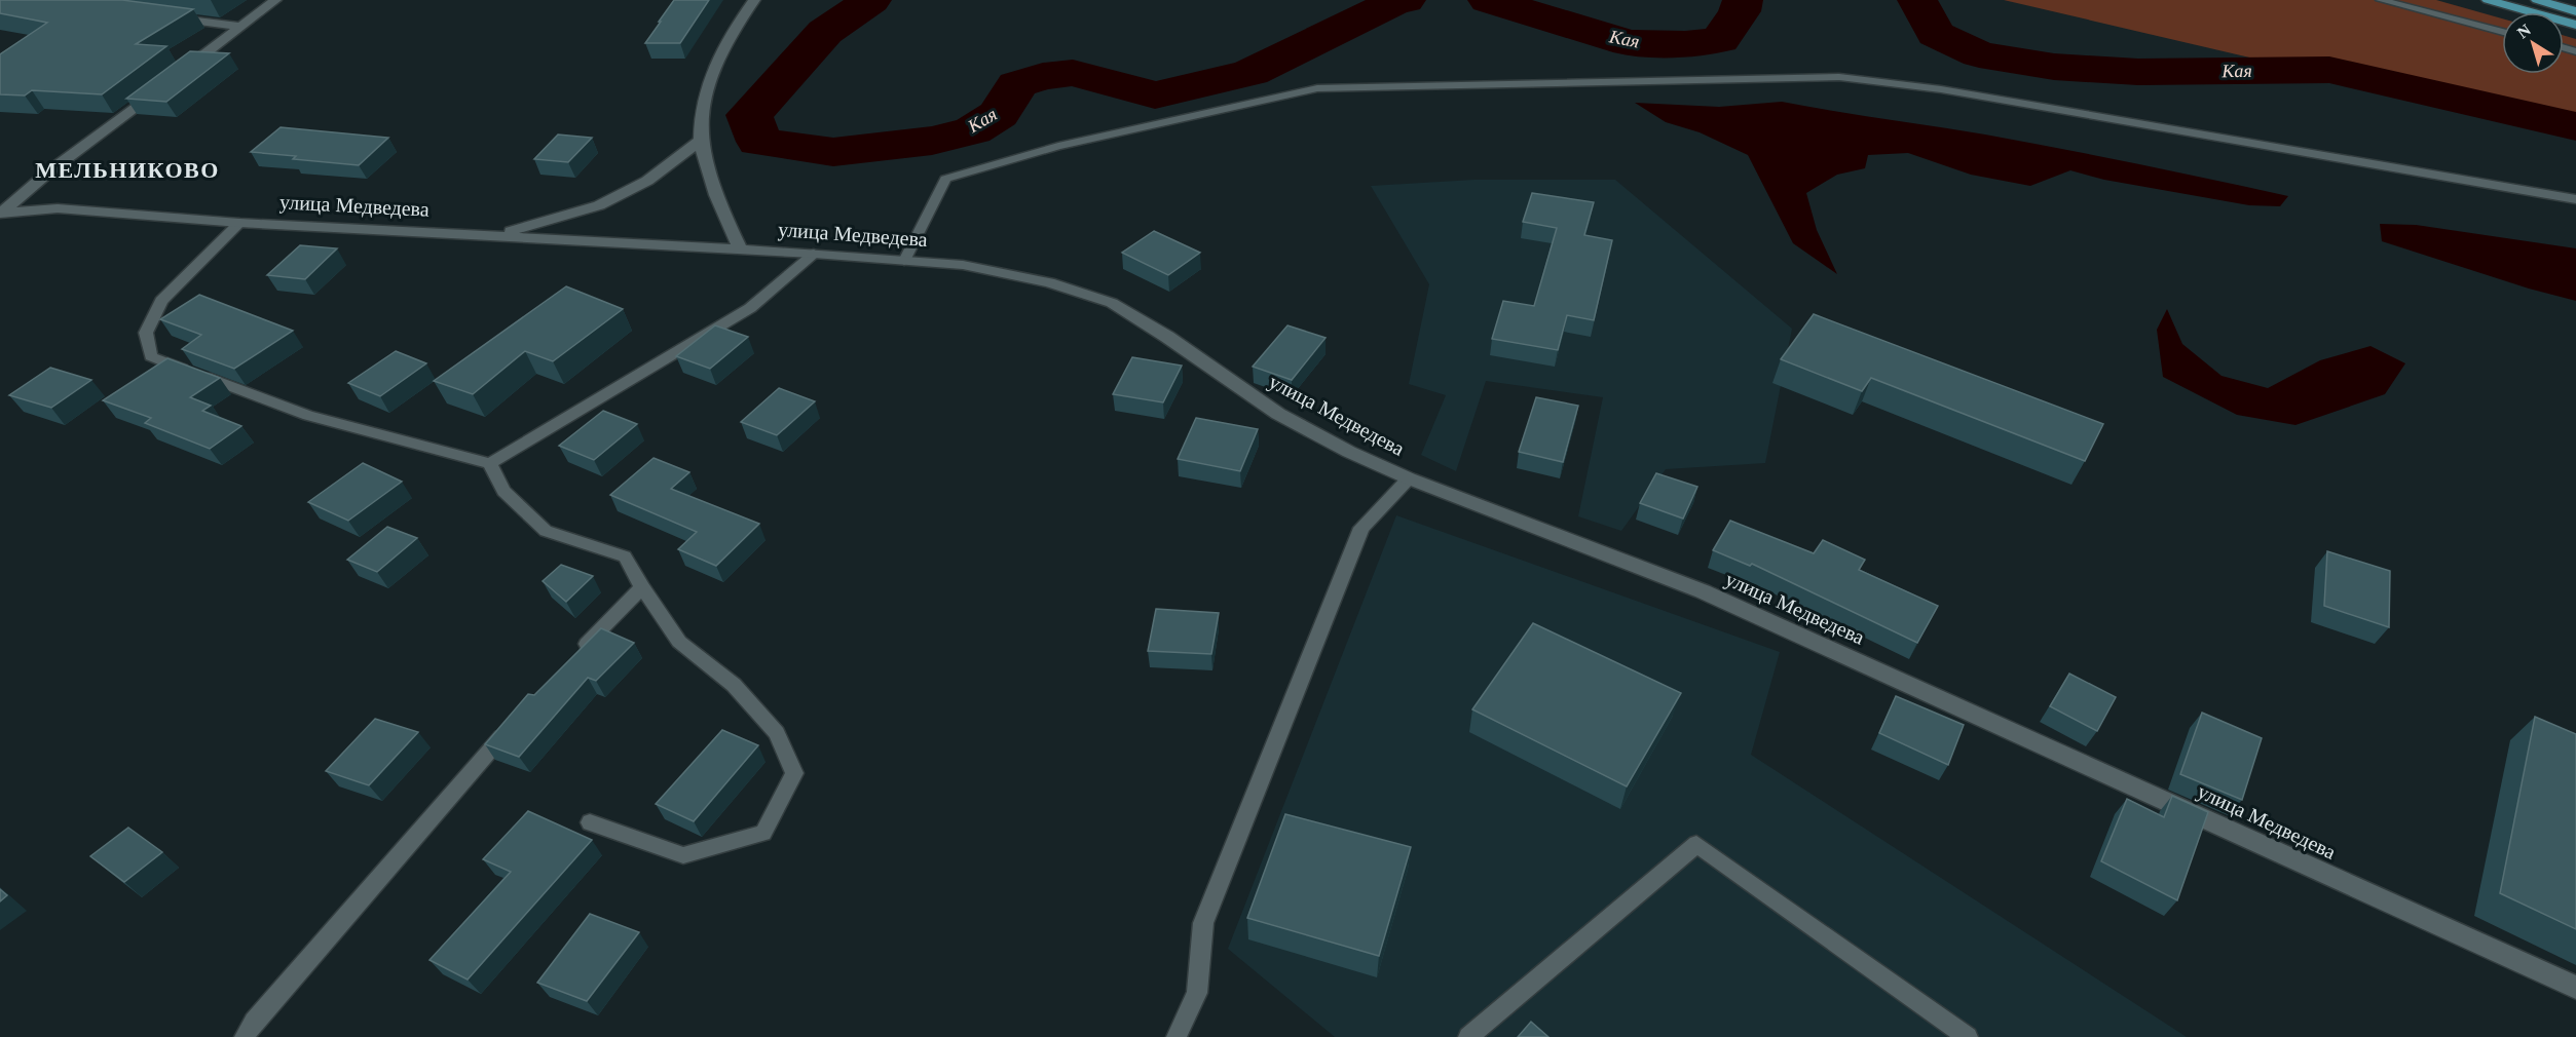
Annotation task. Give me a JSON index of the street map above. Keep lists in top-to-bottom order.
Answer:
{
  "streets": {
    "street": ["улица Медведева"]
  },
  "districts": ["МЕЛЬНИКОВО"],
  "water": ["Кая"],
  "north": "top left"
}
